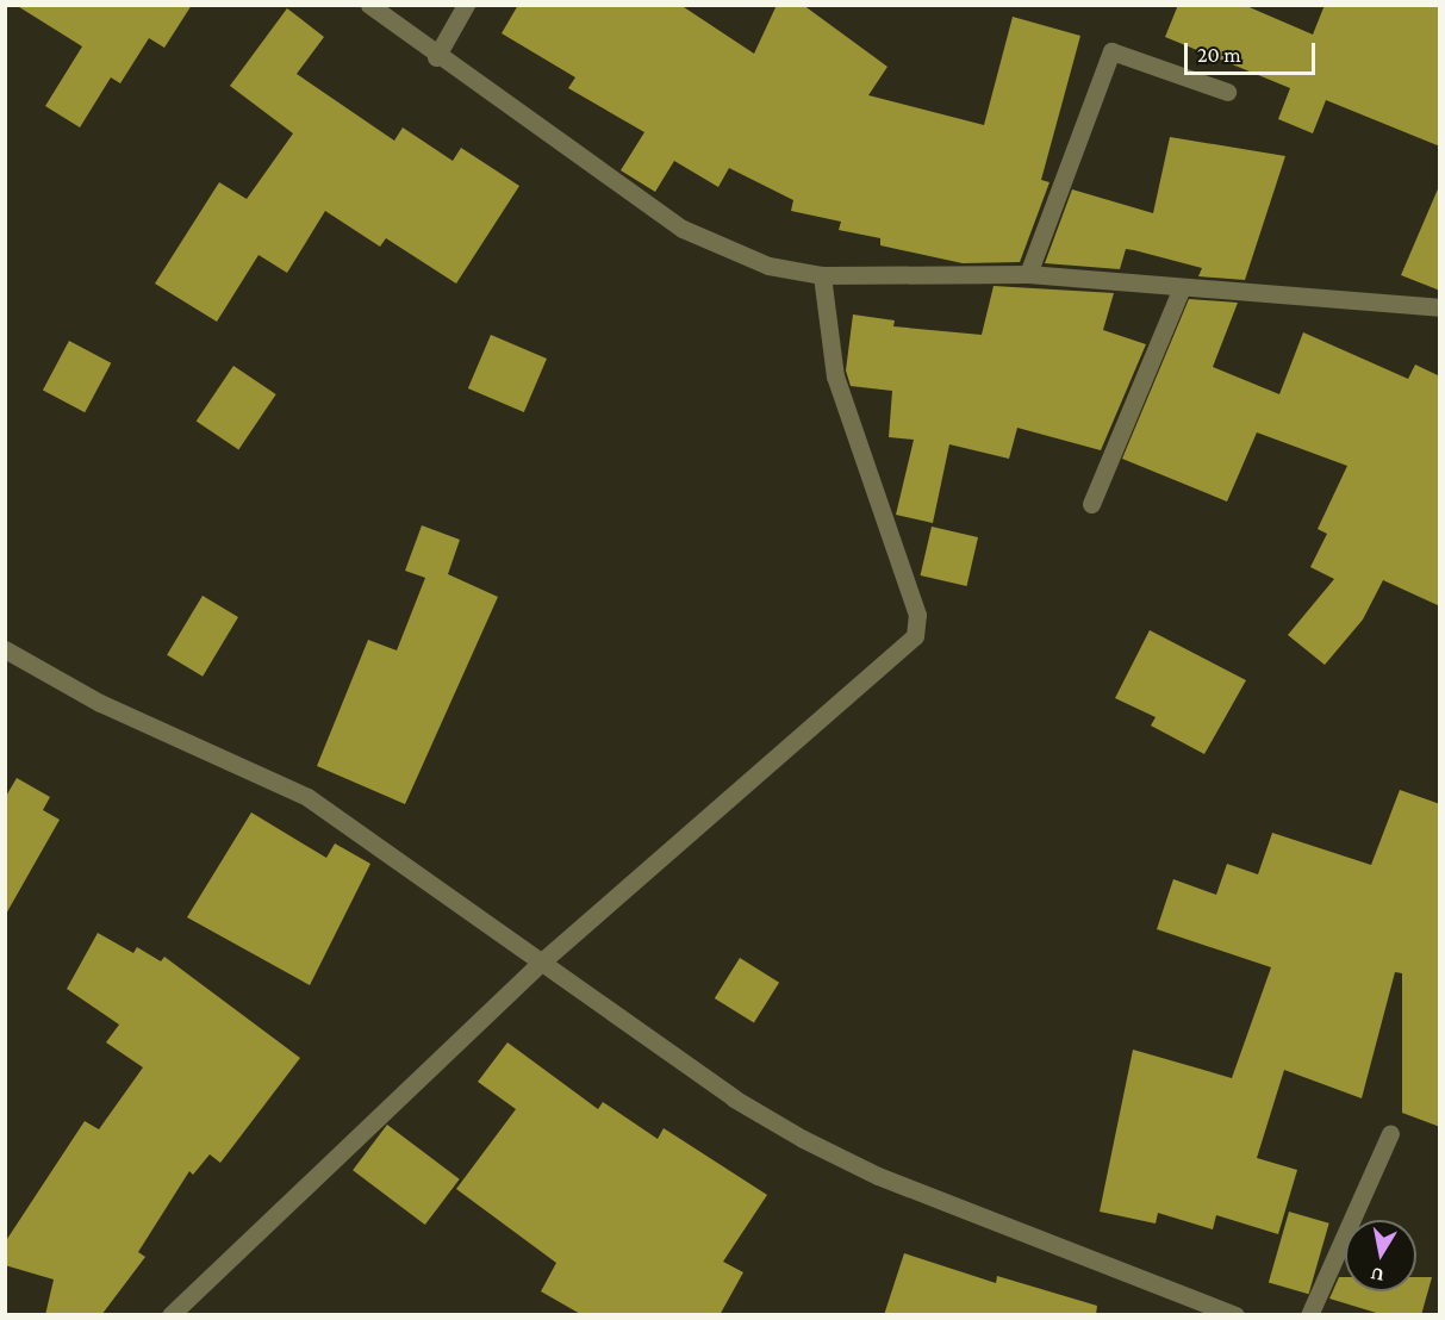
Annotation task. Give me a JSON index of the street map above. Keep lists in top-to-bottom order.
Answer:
{
  "scale_bar": "20 m",
  "north": "bottom"
}
